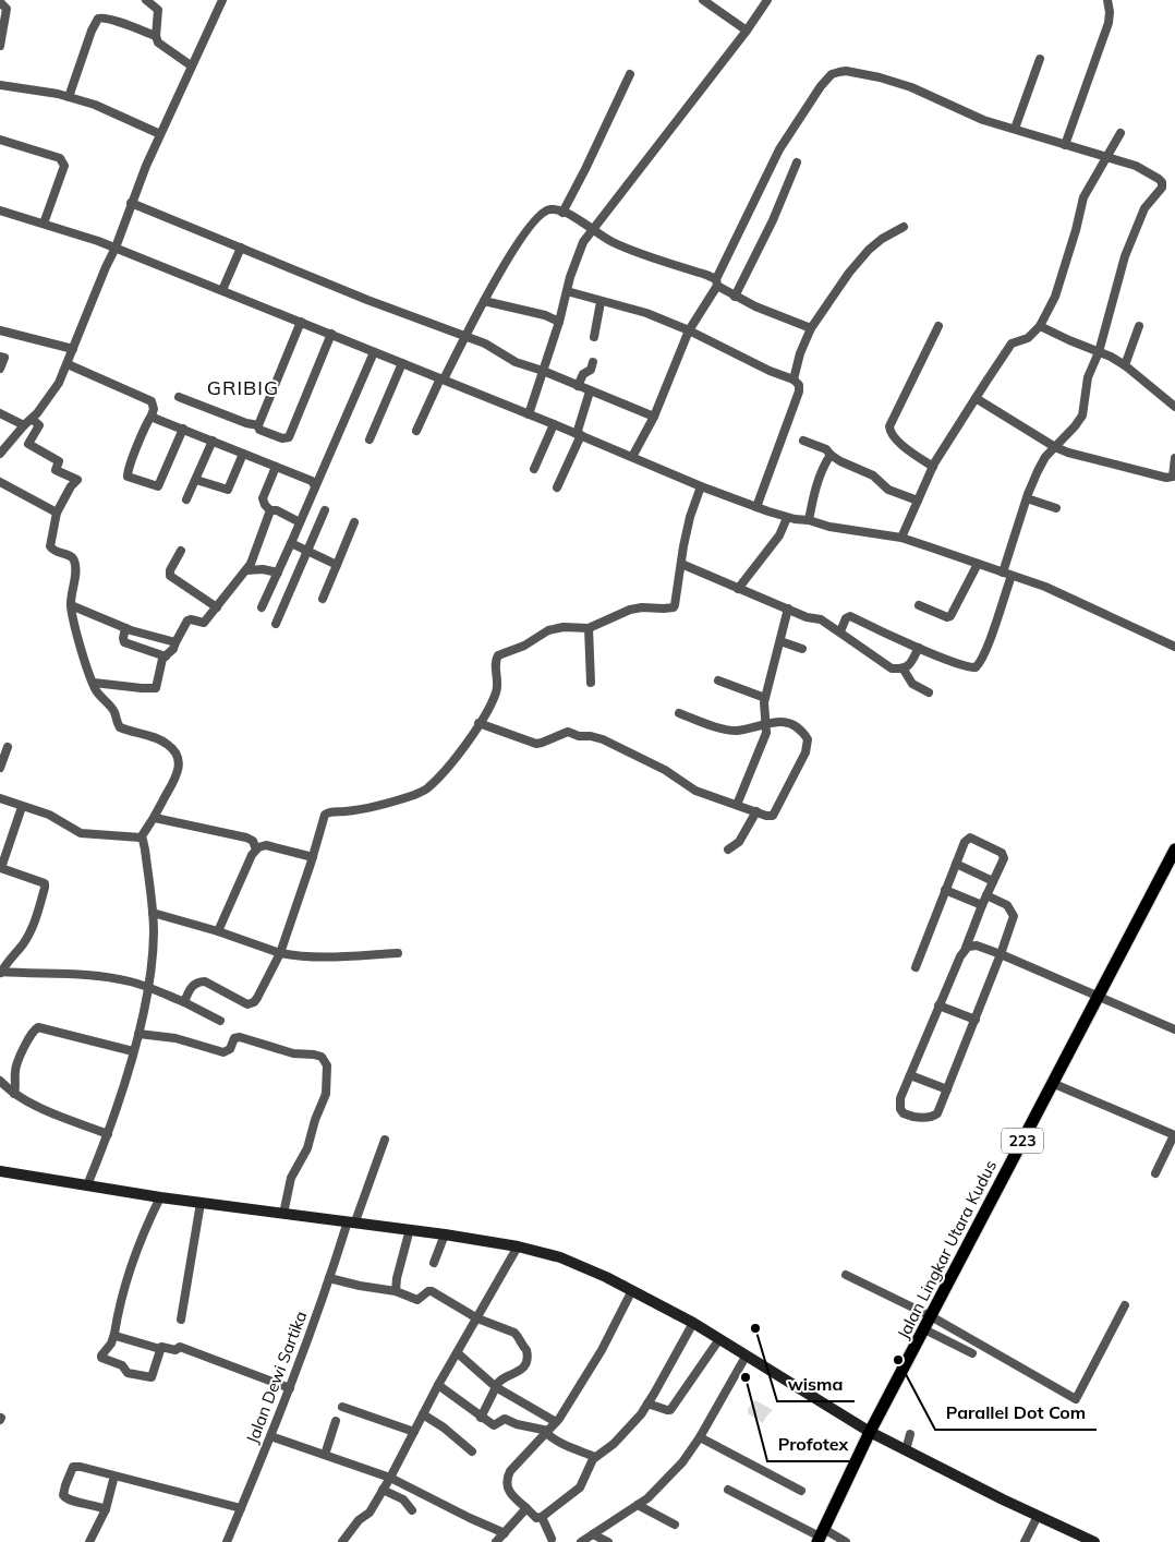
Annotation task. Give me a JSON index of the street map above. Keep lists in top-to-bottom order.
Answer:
{
  "streets": {
    "main road": ["223", "Jalan Lingkar Utara Kudus"],
    "street": ["Jalan Dewi Sartika"]
  },
  "crossings": [
    ["223", "Jalan Lingkar Utara Kudus"]
  ],
  "districts": ["GRIBIG"],
  "places": ["wisma", "Parallel Dot Com", "Profotex"]
}
